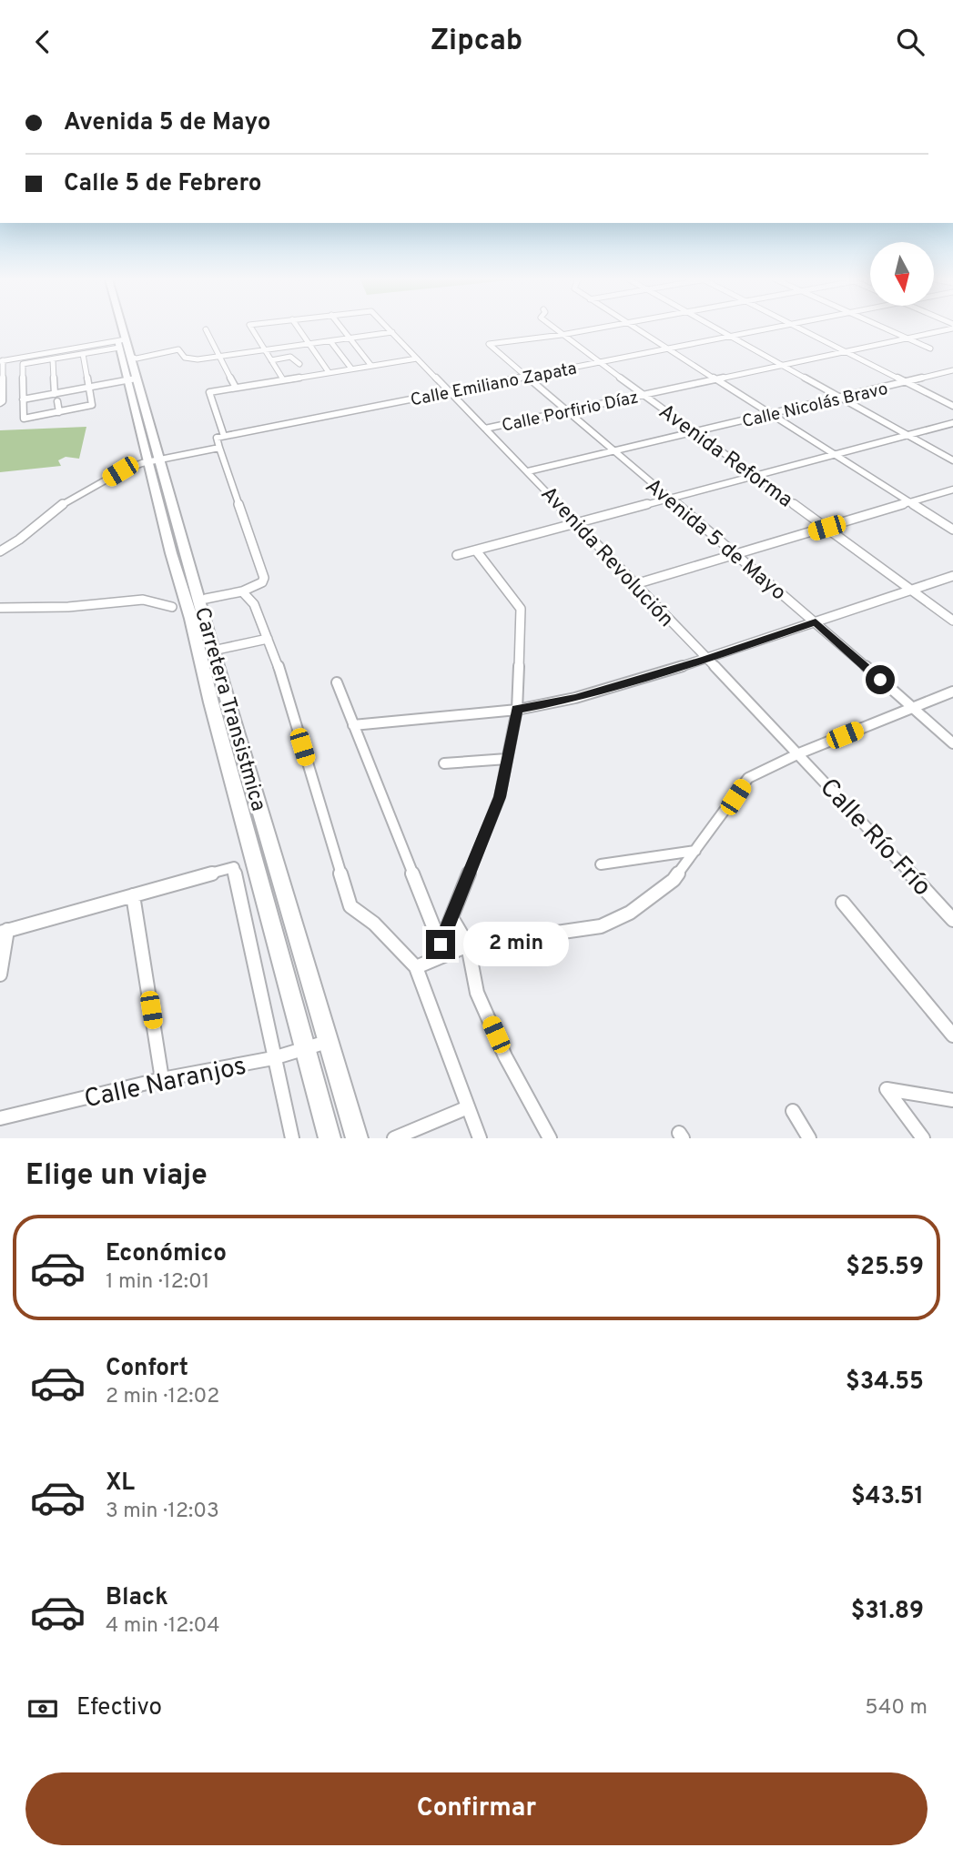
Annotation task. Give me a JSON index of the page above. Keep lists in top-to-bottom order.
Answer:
{
  "streets": {
    "main road": ["Carretera Transistmica"],
    "street": [
      "Calle Emiliano Zapata",
      "Calle Nicolás Bravo",
      "Calle Porfirio Díaz",
      "Avenida Reforma",
      "Avenida 5 de Mayo",
      "Avenida Revolución",
      "Calle Río Frío",
      "Calle Naranjos"
    ]
  },
  "crossings": [
    ["Calle Emiliano Zapata", "Avenida Reforma"],
    ["Calle Emiliano Zapata", "Avenida 5 de Mayo"],
    ["Calle Emiliano Zapata", "Avenida Revolución"],
    ["Calle Nicolás Bravo", "Avenida Reforma"],
    ["Calle Nicolás Bravo", "Avenida 5 de Mayo"],
    ["Calle Nicolás Bravo", "Avenida Revolución"],
    ["Calle Porfirio Díaz", "Avenida Reforma"],
    ["Calle Porfirio Díaz", "Avenida 5 de Mayo"],
    ["Calle Porfirio Díaz", "Avenida Revolución"],
    ["Avenida Reforma", "Avenida 5 de Mayo"],
    ["Avenida Revolución", "Calle Río Frío"],
    ["Carretera Transistmica", "Calle Naranjos"]
  ],
  "north": "bottom",
  "page": {
    "header": "Zipcab",
    "banner": ["Avenida 5 de Mayo", "Calle 5 de Febrero"],
    "bubble": "2 min",
    "heading": "Elige un viaje",
    "list": [
      {
        "name": "Económico",
        "note": "1 min · 12:01",
        "value": "$25.59"
      },
      {
        "name": "Confort",
        "note": "2 min · 12:02",
        "value": "$34.55"
      },
      {
        "name": "XL",
        "note": "3 min · 12:03",
        "value": "$43.51"
      },
      {
        "name": "Black",
        "note": "4 min · 12:04",
        "value": "$31.89"
      }
    ],
    "pay": ["Efectivo", "540 m"],
    "buttons": "Confirmar"
  }
}
